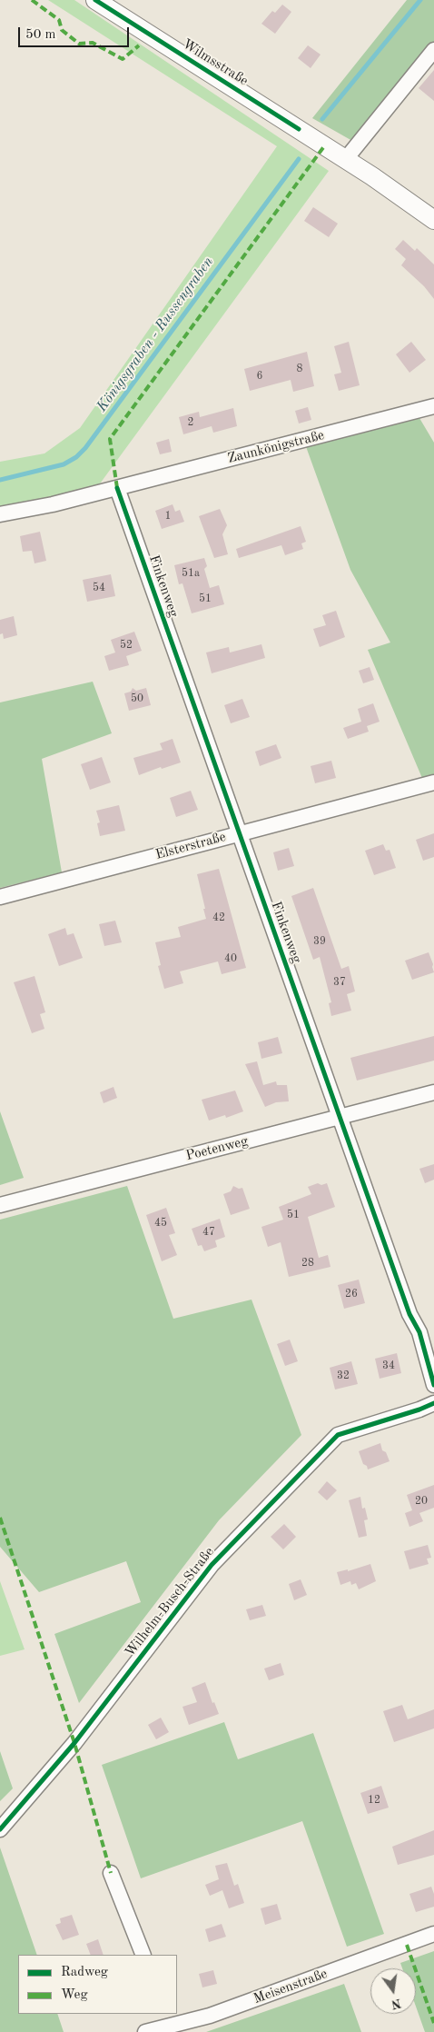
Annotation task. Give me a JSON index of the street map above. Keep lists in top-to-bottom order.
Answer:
{
  "streets": {
    "street": [
      "Wilmsstraße",
      "Zaunkönigstraße",
      "Finkenweg",
      "Elsterstraße",
      "Poetenweg",
      "Wilhelm-Busch-Straße",
      "Meisenstraße"
    ]
  },
  "crossings": [
    ["Zaunkönigstraße", "Finkenweg"],
    ["Finkenweg", "Elsterstraße"],
    ["Finkenweg", "Poetenweg"]
  ],
  "water": ["Königsgraben - Russengraben"],
  "house_numbers": [
    "8",
    "6",
    "2",
    "1",
    "51a",
    "54",
    "51",
    "52",
    "50",
    "42",
    "39",
    "40",
    "37",
    "51",
    "45",
    "47",
    "28",
    "26",
    "34",
    "32",
    "20",
    "12"
  ],
  "legend": ["Radweg", "Weg"],
  "scale_bar": "50 m",
  "north": "bottom"
}
